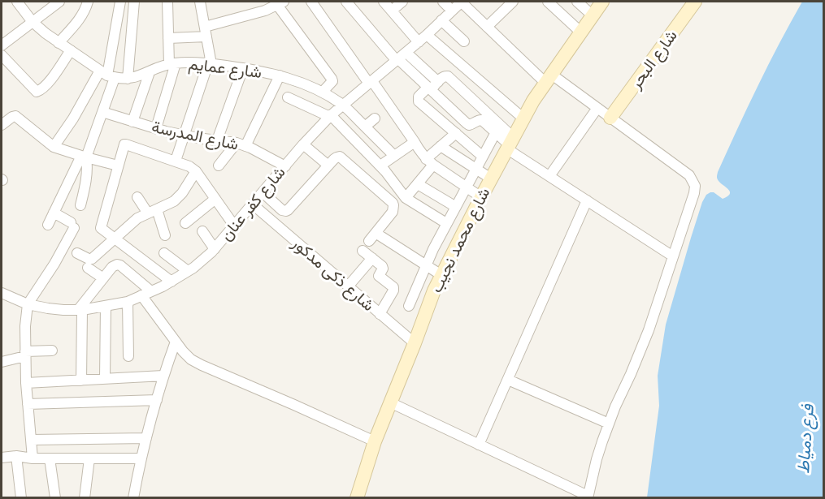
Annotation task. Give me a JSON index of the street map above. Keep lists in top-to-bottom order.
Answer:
{
  "streets": {
    "street": [
      "شارع البحر",
      "شارع عمايم",
      "شارع المدرسة",
      "شارع كفر عنان",
      "شارع محمد نجيب",
      "شارع ذكى مدكور"
    ]
  },
  "crossings": [
    ["شارع عمايم", "شارع كفر عنان"],
    ["شارع المدرسة", "شارع كفر عنان"],
    ["شارع كفر عنان", "شارع ذكى مدكور"],
    ["شارع محمد نجيب", "شارع ذكى مدكور"]
  ],
  "water": ["فرع دمياط"]
}
